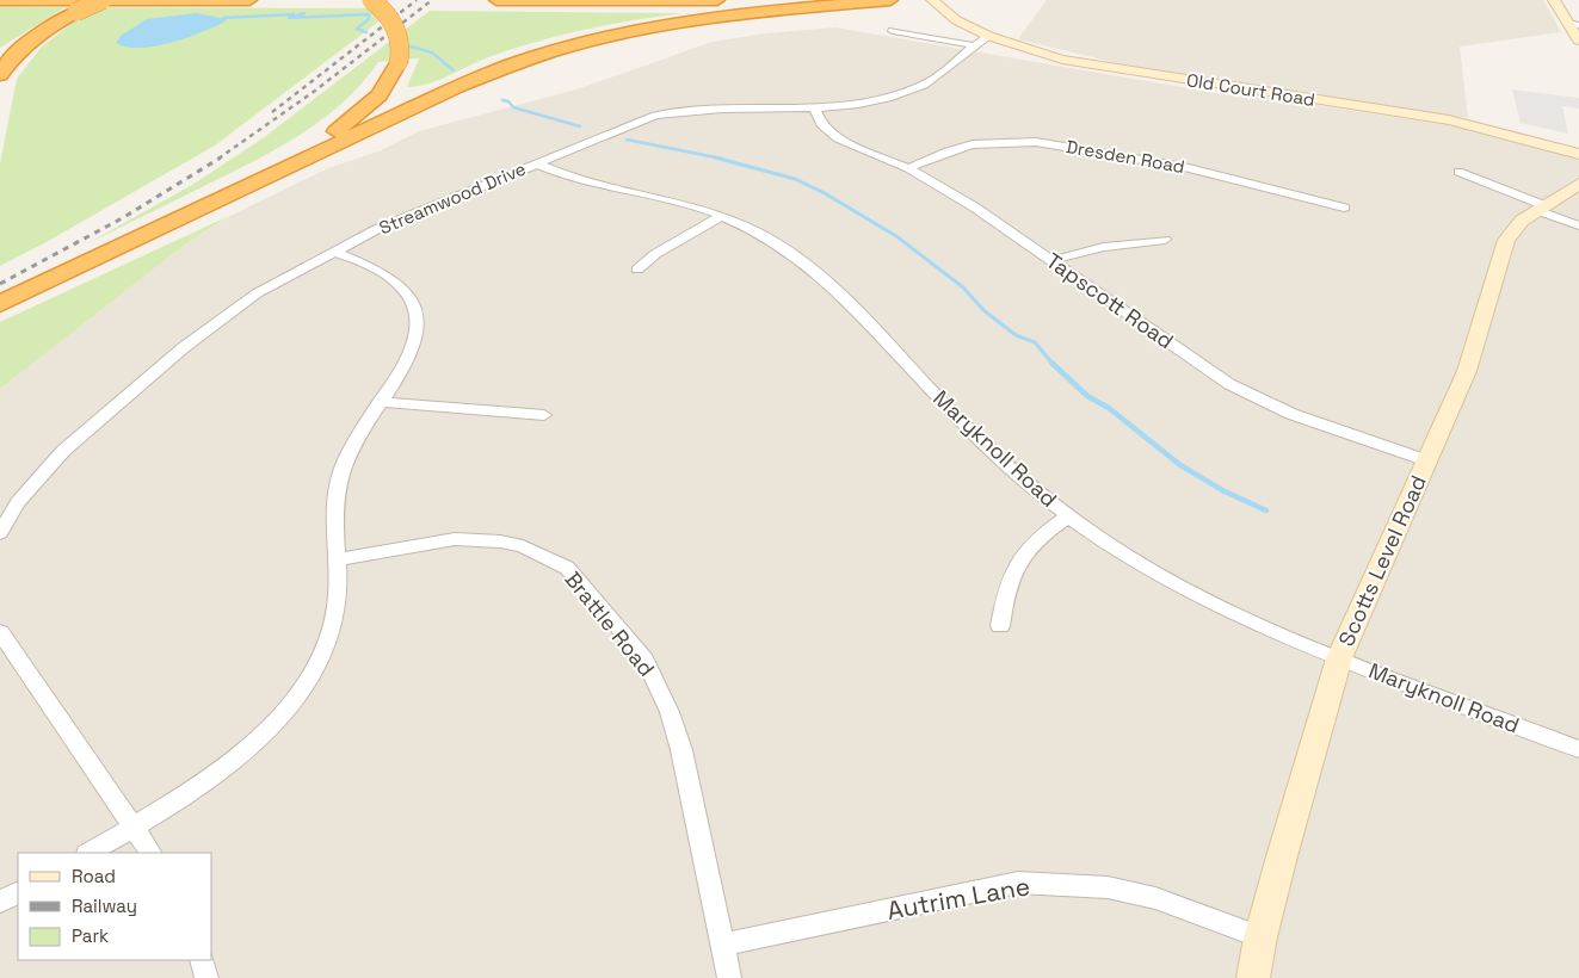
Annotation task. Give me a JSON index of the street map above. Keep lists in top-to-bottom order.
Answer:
{
  "streets": {
    "main road": ["Old Court Road", "Scotts Level Road"],
    "street": [
      "Dresden Road",
      "Streamwood Drive",
      "Tapscott Road",
      "Maryknoll Road",
      "Brattle Road",
      "Autrim Lane"
    ]
  },
  "crossings": [
    ["Old Court Road", "Streamwood Drive"],
    ["Dresden Road", "Tapscott Road"],
    ["Streamwood Drive", "Tapscott Road"],
    ["Streamwood Drive", "Maryknoll Road"],
    ["Tapscott Road", "Scotts Level Road"],
    ["Maryknoll Road", "Scotts Level Road"],
    ["Scotts Level Road", "Autrim Lane"],
    ["Brattle Road", "Autrim Lane"]
  ],
  "legend": ["Road", "Railway", "Park"]
}
